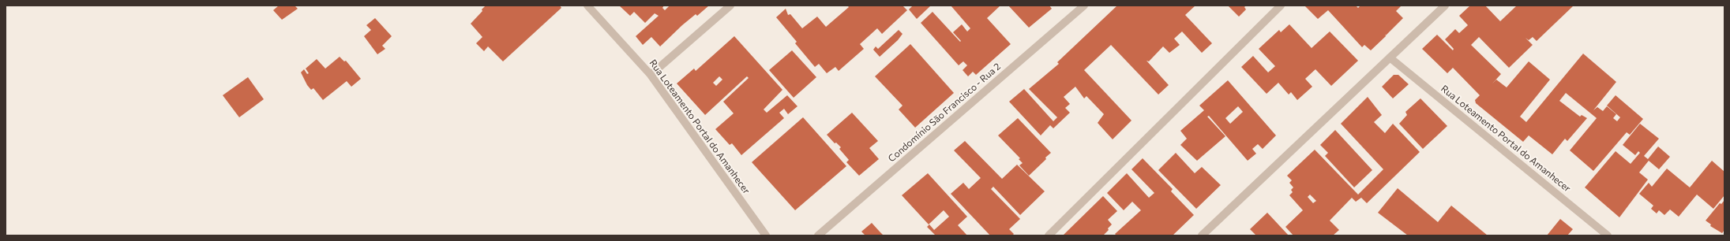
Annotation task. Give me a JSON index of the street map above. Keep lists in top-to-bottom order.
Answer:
{
  "streets": {
    "street": ["Condomínio São Francisco - Rua 2", "Rua Loteamento Portal do Amanhecer"]
  }
}
